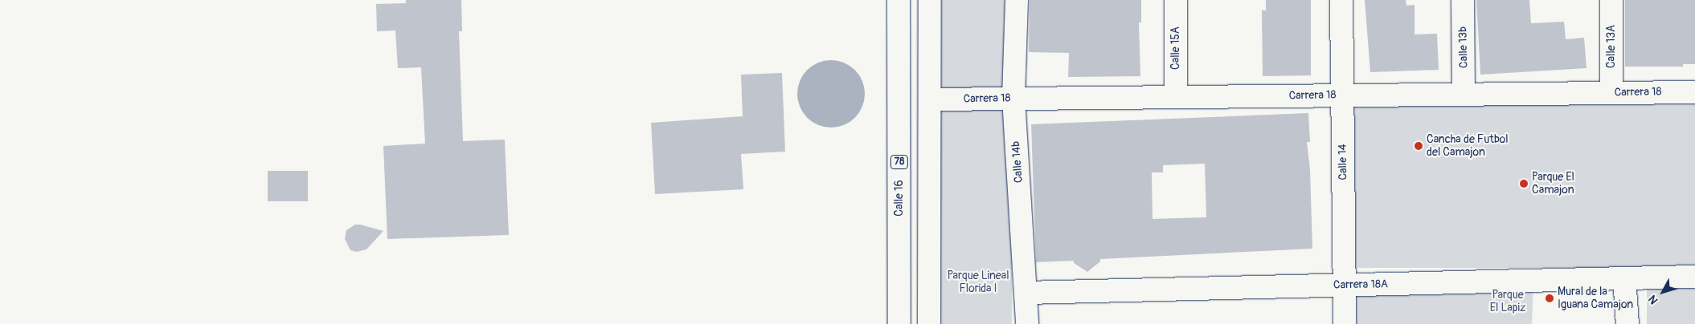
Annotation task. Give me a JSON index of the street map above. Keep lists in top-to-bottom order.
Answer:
{
  "streets": {
    "main road": [
      "Calle 13A",
      "Calle 13b",
      "Calle 15A",
      "Carrera 18",
      "78",
      "Calle 14b",
      "Calle 14",
      "Calle 16",
      "Carrera 18A"
    ]
  },
  "crossings": [
    ["Calle 13A", "Carrera 18"],
    ["Calle 13b", "Carrera 18"],
    ["Calle 15A", "Carrera 18"],
    ["Carrera 18", "Calle 14b"],
    ["Carrera 18", "Calle 14"],
    ["Calle 14b", "Carrera 18A"],
    ["Calle 14", "Carrera 18A"]
  ],
  "parks": ["Parque Lineal Florida I", "Parque El Lapiz"],
  "places": ["Cancha de Futbol del Camajon", "Parque El Camajon", "Mural de la Iguana Camajon"],
  "north": "bottom left"
}
